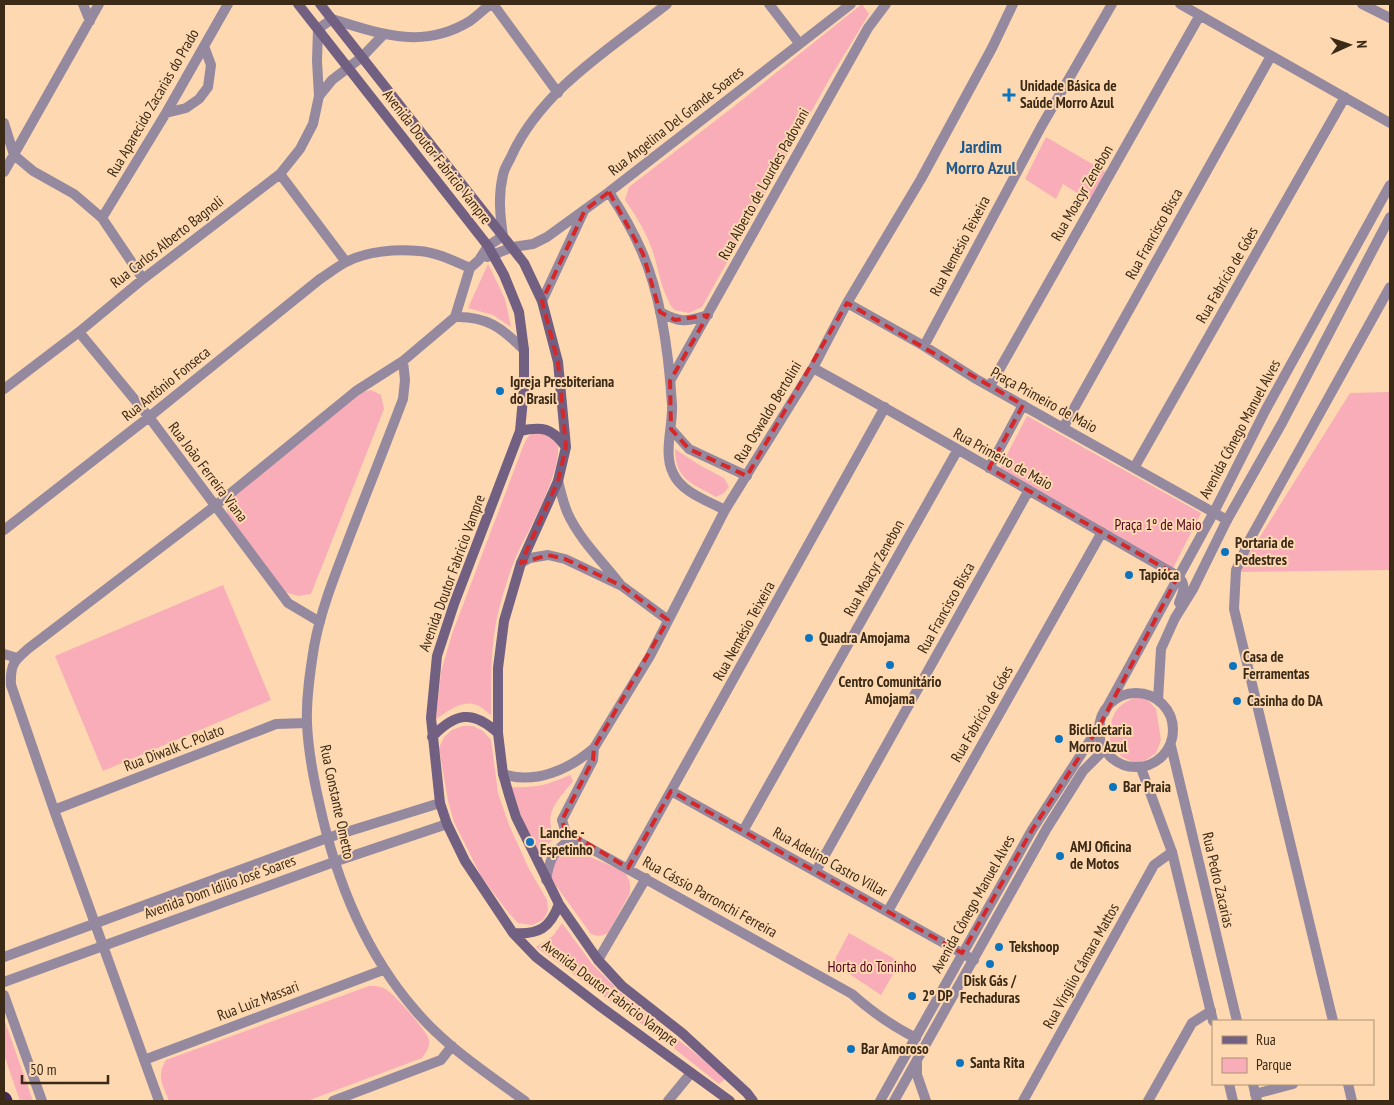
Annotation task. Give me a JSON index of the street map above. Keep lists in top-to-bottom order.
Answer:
{
  "streets": {
    "main road": ["Avenida Doutor Fabricio Vampre"],
    "street": [
      "Rua Aparecido Zacarias do Prado",
      "Rua Angelina Del Grande Soares",
      "Rua Alberto de Lourdes Padovani",
      "Rua Moacyr Zenebon",
      "Rua Francisco Bisca",
      "Rua Carlos Alberto Bagnoli",
      "Rua Nemésio Teixeira",
      "Rua Fabrício de Góes",
      "Rua Antônio Fonseca",
      "Praça Primeiro de Maio",
      "Rua Oswaldo Bertolini",
      "Avenida Cônego Manuel Alves",
      "Rua Primeiro de Maio",
      "Rua João Ferreira Viana",
      "Rua Diwalk C. Polato",
      "Rua Constante Ometto",
      "Rua Adelino Castro Villar",
      "Rua Pedro Zacarias",
      "Avenida Dom Idílio José Soares",
      "Rua Cássio Parronchi Ferreira",
      "Rua Virgilio Câmara Mattos",
      "Rua Luiz Massari"
    ]
  },
  "crossings": [
    ["Rua Angelina Del Grande Soares", "Avenida Doutor Fabricio Vampre"],
    ["Avenida Doutor Fabricio Vampre", "Rua Carlos Alberto Bagnoli"],
    ["Avenida Doutor Fabricio Vampre", "Rua Oswaldo Bertolini"],
    ["Avenida Doutor Fabricio Vampre", "Avenida Dom Idílio José Soares"],
    ["Rua Moacyr Zenebon", "Praça Primeiro de Maio"],
    ["Rua Moacyr Zenebon", "Rua Primeiro de Maio"],
    ["Rua Moacyr Zenebon", "Rua Adelino Castro Villar"],
    ["Rua Francisco Bisca", "Praça Primeiro de Maio"],
    ["Rua Francisco Bisca", "Rua Primeiro de Maio"],
    ["Rua Francisco Bisca", "Rua Adelino Castro Villar"],
    ["Rua Carlos Alberto Bagnoli", "Rua João Ferreira Viana"],
    ["Rua Nemésio Teixeira", "Praça Primeiro de Maio"],
    ["Rua Nemésio Teixeira", "Rua Primeiro de Maio"],
    ["Rua Nemésio Teixeira", "Rua Adelino Castro Villar"],
    ["Rua Nemésio Teixeira", "Rua Cássio Parronchi Ferreira"],
    ["Rua Fabrício de Góes", "Praça Primeiro de Maio"],
    ["Rua Fabrício de Góes", "Rua Primeiro de Maio"],
    ["Rua Fabrício de Góes", "Rua Adelino Castro Villar"],
    ["Rua Antônio Fonseca", "Rua João Ferreira Viana"],
    ["Praça Primeiro de Maio", "Rua Oswaldo Bertolini"],
    ["Praça Primeiro de Maio", "Avenida Cônego Manuel Alves"],
    ["Rua Oswaldo Bertolini", "Rua Primeiro de Maio"],
    ["Avenida Cônego Manuel Alves", "Rua Primeiro de Maio"],
    ["Avenida Cônego Manuel Alves", "Rua Adelino Castro Villar"],
    ["Avenida Cônego Manuel Alves", "Rua Pedro Zacarias"],
    ["Avenida Cônego Manuel Alves", "Rua Cássio Parronchi Ferreira"],
    ["Rua João Ferreira Viana", "Rua Constante Ometto"],
    ["Rua Diwalk C. Polato", "Rua Constante Ometto"],
    ["Rua Constante Ometto", "Avenida Dom Idílio José Soares"],
    ["Rua Constante Ometto", "Rua Luiz Massari"]
  ],
  "districts": ["Jardim Morro Azul"],
  "parks": ["Praça 1º de Maio", "Horta do Toninho"],
  "places": {
    "health": ["Unidade Básica de Saúde Morro Azul"],
    "other": [
      "Igreja Presbiteriana do Brasil",
      "Portaria de Pedestres",
      "Tapióca",
      "Quadra Amojama",
      "Centro Comunitário Amojama",
      "Casa de Ferramentas",
      "Casinha do DA",
      "Biclicletaria Morro Azul",
      "Bar Praia",
      "Lanche - Espetinho",
      "AMJ Oficina de Motos",
      "Tekshoop",
      "Disk Gás / Fechaduras",
      "2º DP",
      "Bar Amoroso",
      "Santa Rita"
    ]
  },
  "legend": ["Rua", "Parque"],
  "scale_bar": "50 m",
  "north": "right"
}
